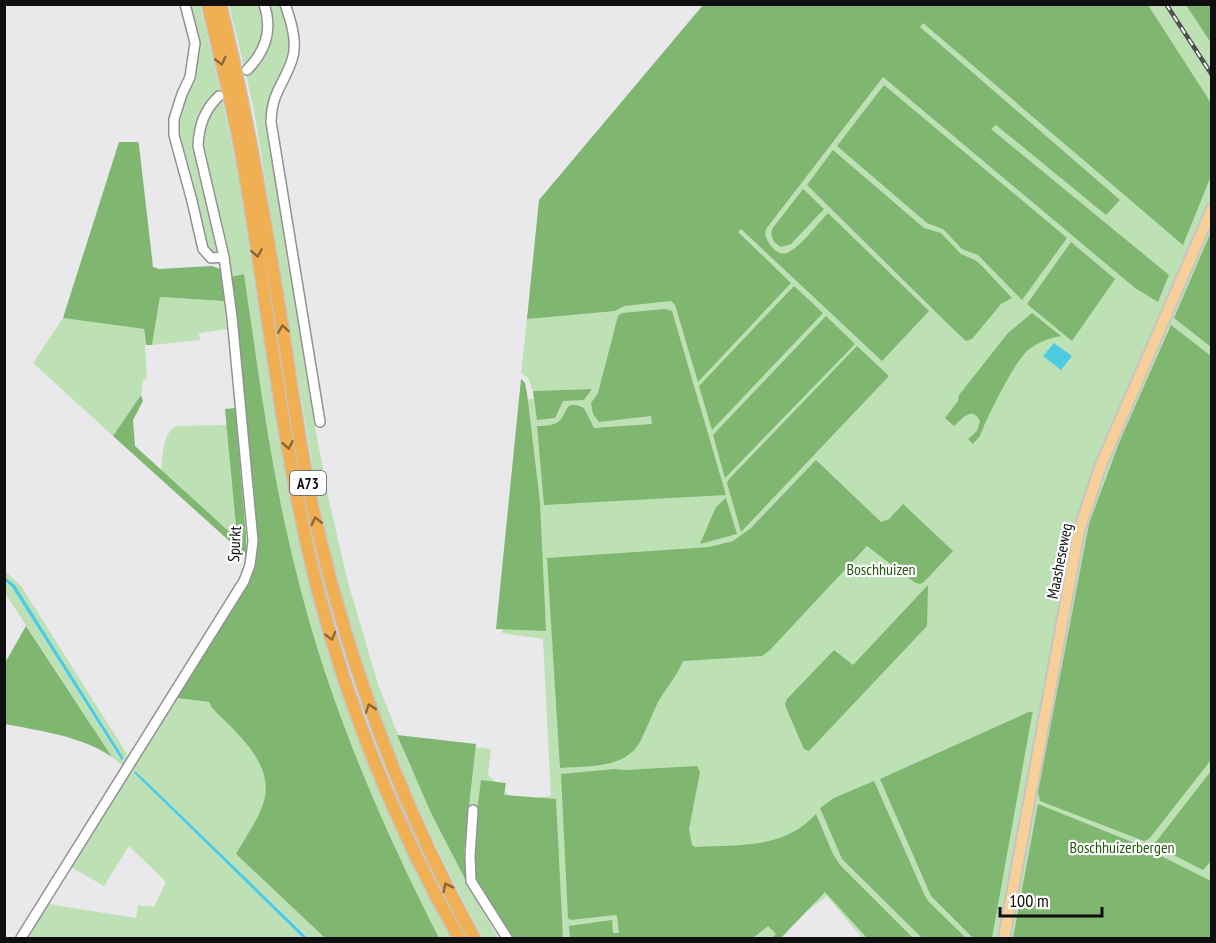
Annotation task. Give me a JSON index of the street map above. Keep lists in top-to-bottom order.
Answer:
{
  "streets": {
    "highway": ["A73"],
    "main road": ["Maasheseweg"],
    "street": ["Spurkt"]
  },
  "parks": ["Boschhuizen", "Boschhuizerbergen"],
  "scale_bar": "100 m"
}
